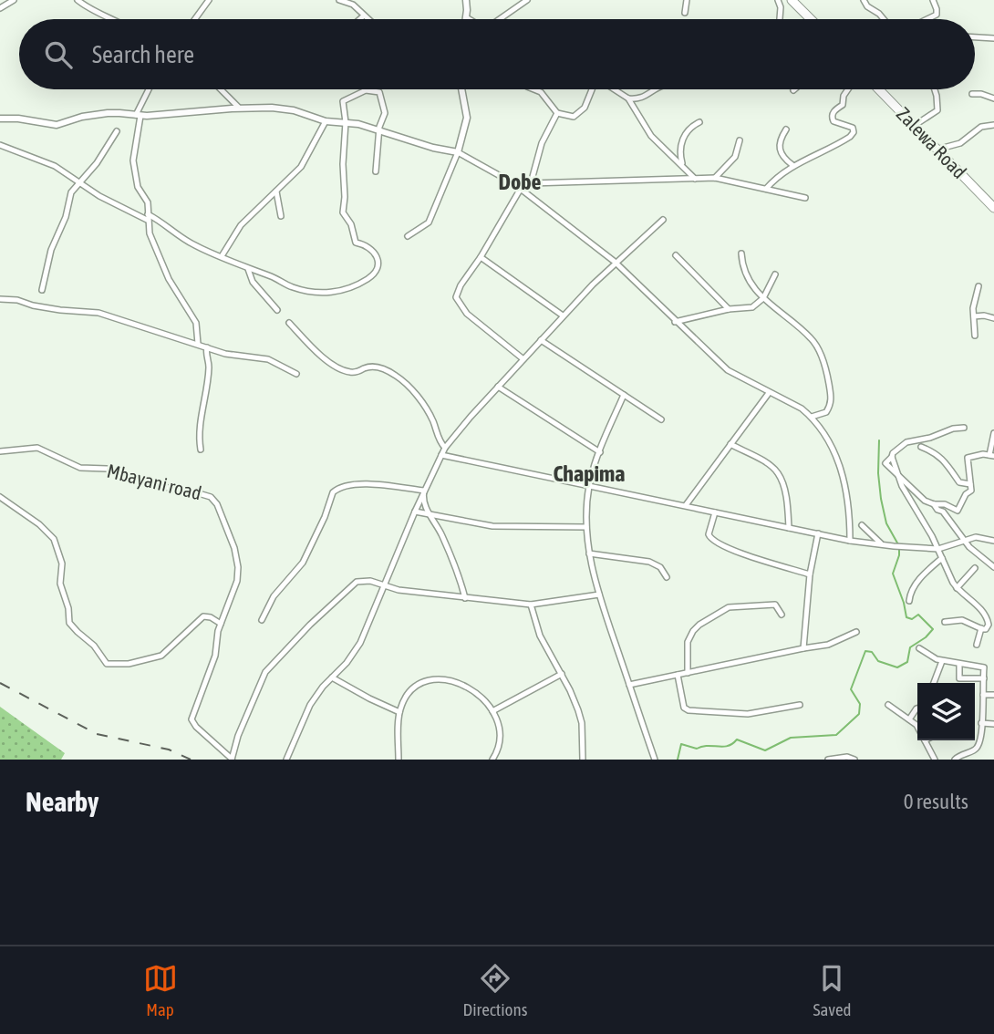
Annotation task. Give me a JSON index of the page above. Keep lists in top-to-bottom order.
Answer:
{
  "streets": {
    "highway": ["Zalewa Road"],
    "street": ["Mbayani road"]
  },
  "districts": ["Dobe", "Chapima"],
  "page": {
    "search": "Search here",
    "heading": ["Nearby", "0 results"],
    "nav": ["Map", "Directions", "Saved"]
  }
}
